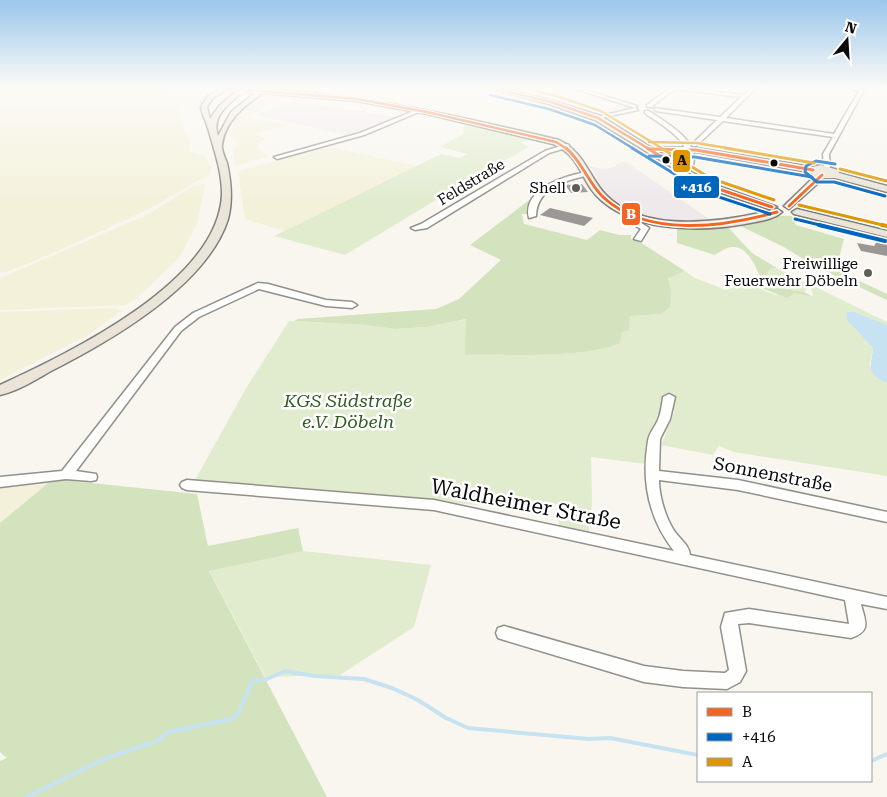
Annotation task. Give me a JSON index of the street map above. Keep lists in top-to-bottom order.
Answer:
{
  "streets": {
    "street": ["Feldstraße", "Sonnenstraße", "Waldheimer Straße"]
  },
  "parks": ["KGS Südstraße e.V. Döbeln"],
  "places": ["Shell", "Freiwillige Feuerwehr Döbeln"],
  "lines": ["transit line B", "transit line +416", "transit line A"],
  "legend": ["B", "+416", "A"],
  "north": "top"
}
